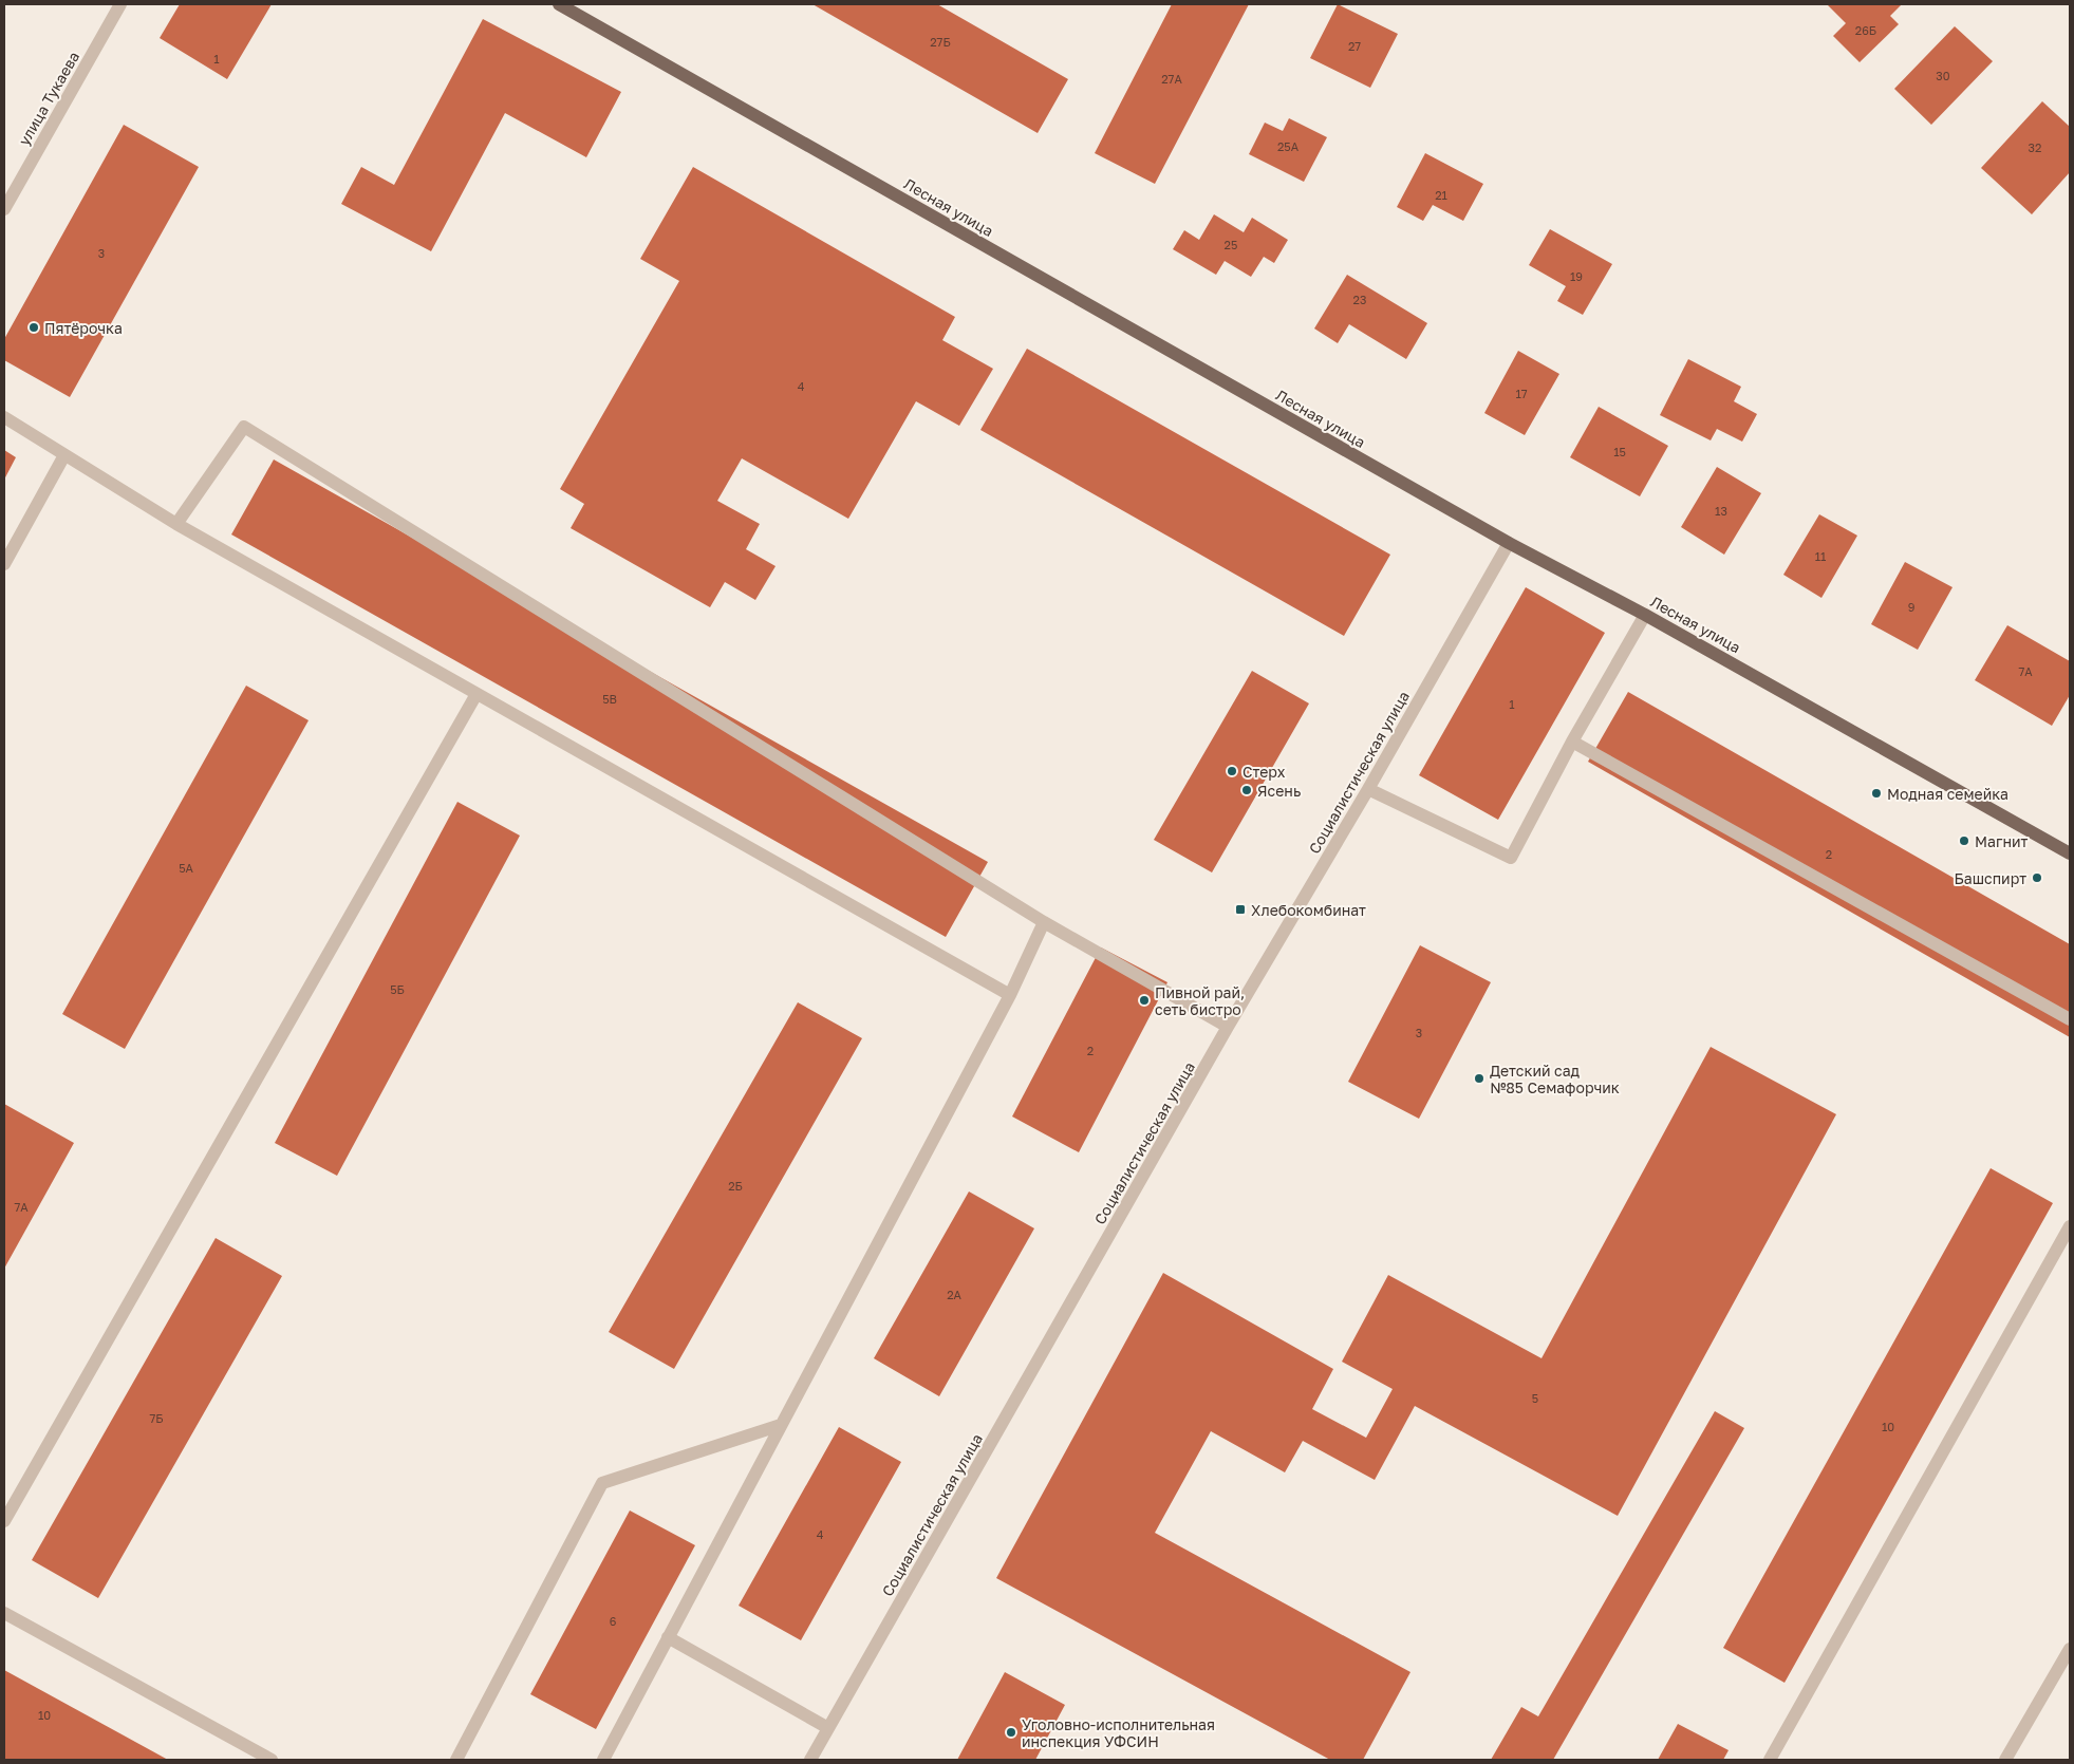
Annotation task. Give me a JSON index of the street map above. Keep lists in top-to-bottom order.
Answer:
{
  "streets": {
    "main road": ["Лесная улица"],
    "street": ["улица Тукаева", "Социалистическая улица"]
  },
  "crossings": [
    ["Лесная улица", "Социалистическая улица"]
  ],
  "places": {
    "other": [
      "Пятёрочка",
      "Стерх",
      "Ясень",
      "Модная семейка",
      "Магнит",
      "Башспирт",
      "Пивной рай, сеть бистро",
      "Детский сад №85 Семафорчик",
      "Уголовно-исполнительная инспекция УФСИН"
    ],
    "transit": ["Хлебокомбинат"]
  },
  "house_numbers": [
    "26Б",
    "27Б",
    "27",
    "1",
    "30",
    "27А",
    "25А",
    "32",
    "21",
    "25",
    "3",
    "19",
    "23",
    "4",
    "17",
    "15",
    "13",
    "11",
    "9",
    "7А",
    "5В",
    "1",
    "2",
    "5А",
    "5Б",
    "3",
    "2",
    "2Б",
    "7А",
    "2А",
    "5",
    "7Б",
    "10",
    "4",
    "6",
    "10"
  ]
}
